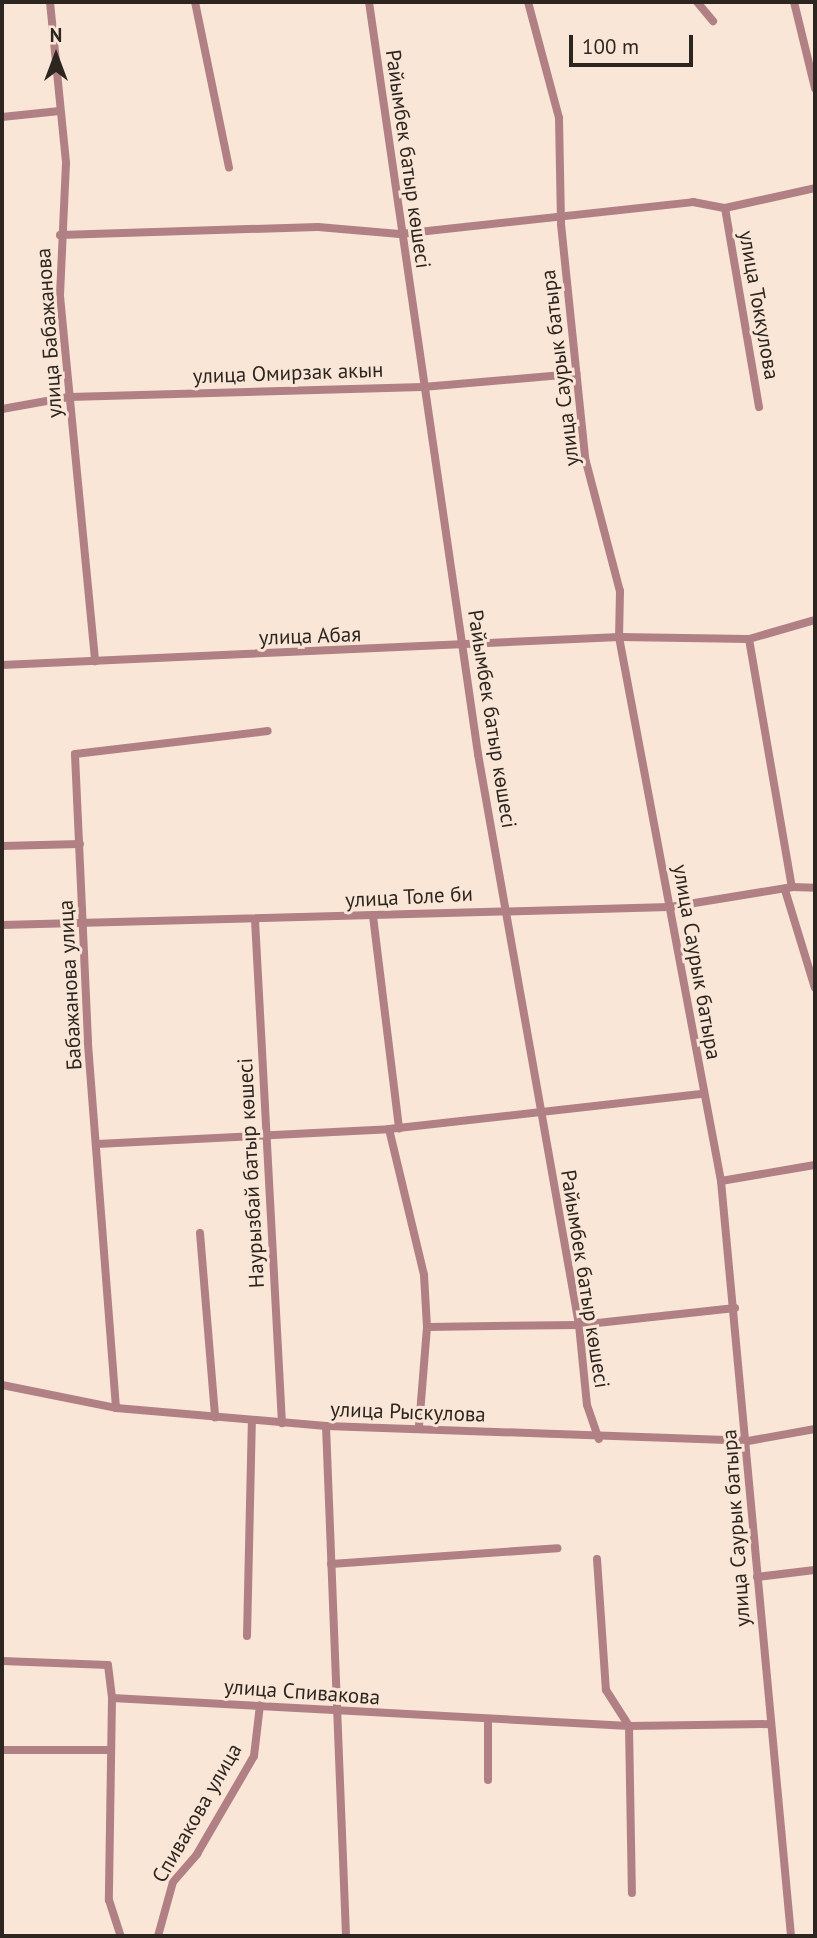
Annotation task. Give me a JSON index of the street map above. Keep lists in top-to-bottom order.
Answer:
{
  "streets": {
    "street": [
      "Райымбек батыр көшесі",
      "улица Токкулова",
      "улица Бабажанова",
      "улица Саурык батыра",
      "улица Омирзак акын",
      "улица Абая",
      "улица Толе би",
      "Бабажанова улица",
      "Наурызбай батыр көшесі",
      "улица Рыскулова",
      "улица Спивакова",
      "Спивакова улица"
    ]
  },
  "crossings": [
    ["Райымбек батыр көшесі", "улица Омирзак акын"],
    ["Райымбек батыр көшесі", "улица Абая"],
    ["Райымбек батыр көшесі", "улица Толе би"],
    ["Райымбек батыр көшесі", "улица Рыскулова"],
    ["улица Бабажанова", "улица Омирзак акын"],
    ["улица Бабажанова", "улица Абая"],
    ["улица Саурык батыра", "улица Омирзак акын"],
    ["улица Саурык батыра", "улица Абая"],
    ["улица Саурык батыра", "улица Толе би"],
    ["улица Саурык батыра", "улица Рыскулова"],
    ["улица Саурык батыра", "улица Спивакова"],
    ["улица Толе би", "Бабажанова улица"],
    ["улица Толе би", "Наурызбай батыр көшесі"],
    ["Бабажанова улица", "улица Рыскулова"],
    ["Наурызбай батыр көшесі", "улица Рыскулова"],
    ["улица Спивакова", "Спивакова улица"]
  ],
  "scale_bar": "100 m",
  "north": "top"
}
